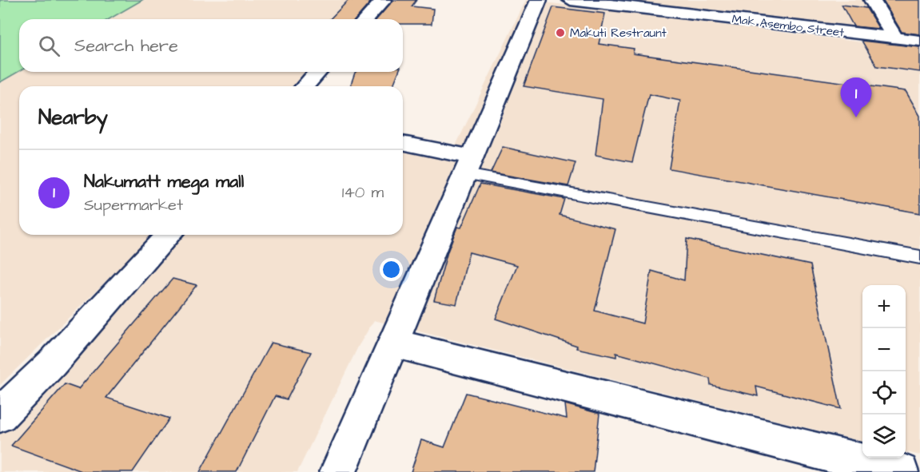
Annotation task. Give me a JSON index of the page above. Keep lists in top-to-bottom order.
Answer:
{
  "streets": {
    "street": ["Mak Asembo Street"]
  },
  "places": ["Makuti Restraunt"],
  "page": {
    "search": "Search here",
    "pins": "1",
    "heading": "Nearby",
    "list": [
      {
        "mark": "1",
        "name": "Nakumatt mega mall",
        "note": "Supermarket",
        "value": "140 m"
      }
    ],
    "map_buttons": ["+", "−"]
  }
}
